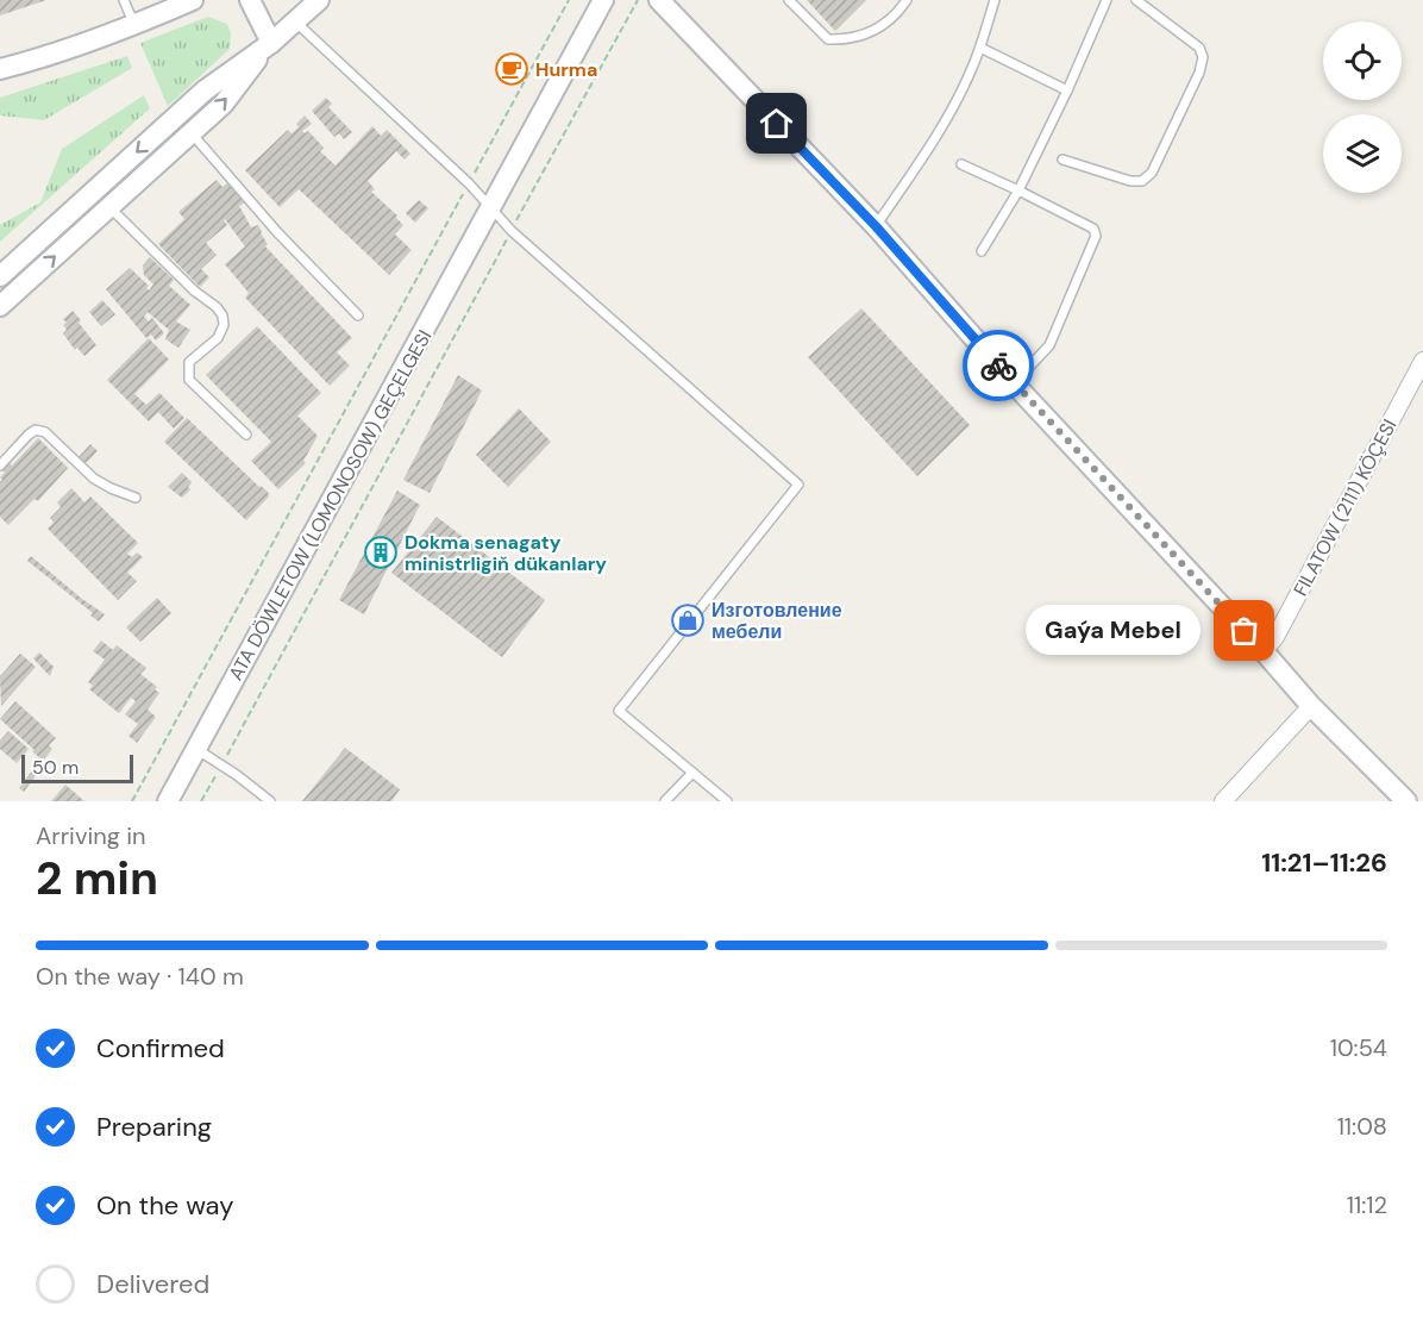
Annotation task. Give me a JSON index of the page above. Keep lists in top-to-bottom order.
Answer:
{
  "streets": {
    "street": ["ATA DÖWLETOW (LOMONOSOW) GEÇELGESI", "FILATOW (2111) KÖÇESI"]
  },
  "places": {
    "cafe": ["Hurma"],
    "building": ["Dokma senagaty ministrligiň dükanlary"],
    "shop": ["Изготовление мебели"],
    "other": ["Gaýa Mebel"]
  },
  "scale_bar": "50 m",
  "page": {
    "bubble": "Gaýa Mebel",
    "scale": "50 m",
    "heading": ["2 min", "Arriving in", "11:21–11:26"],
    "bar": "On the way · 140 m",
    "list": [
      ["Confirmed", "10:54"],
      ["Preparing", "11:08"],
      ["On the way", "11:12"],
      "Delivered"
    ]
  }
}
